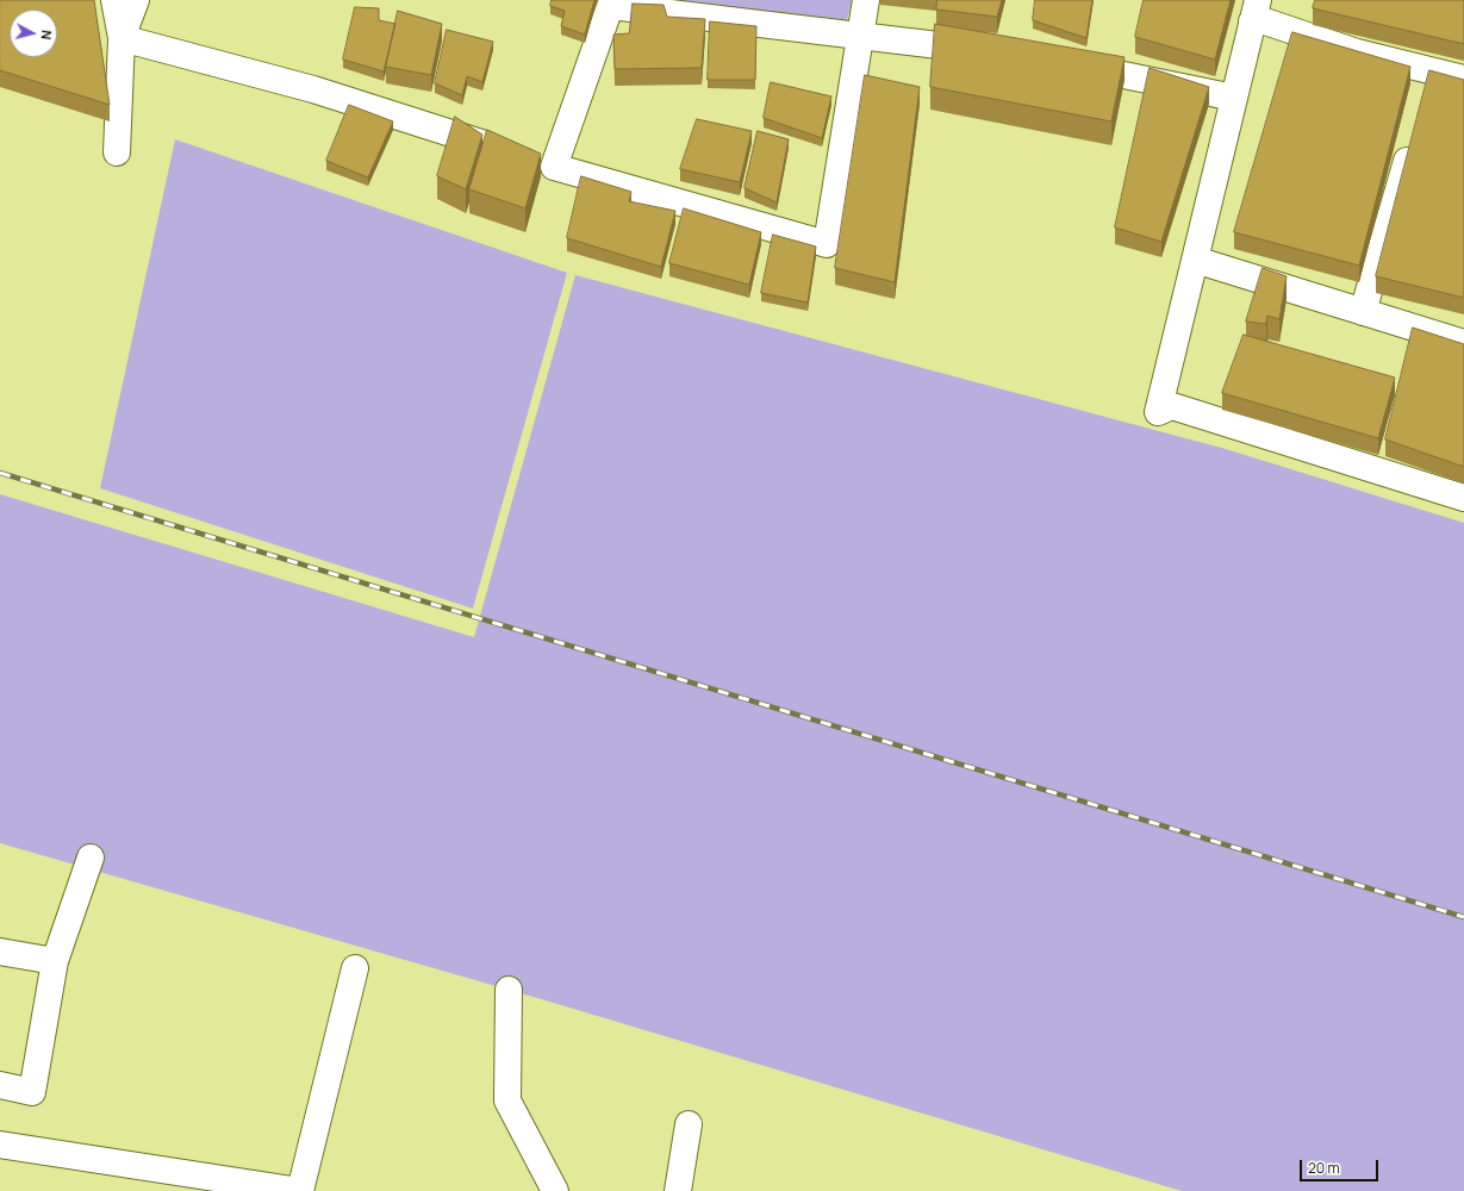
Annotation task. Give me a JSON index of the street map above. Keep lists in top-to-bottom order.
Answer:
{
  "scale_bar": "20 m",
  "north": "right"
}
